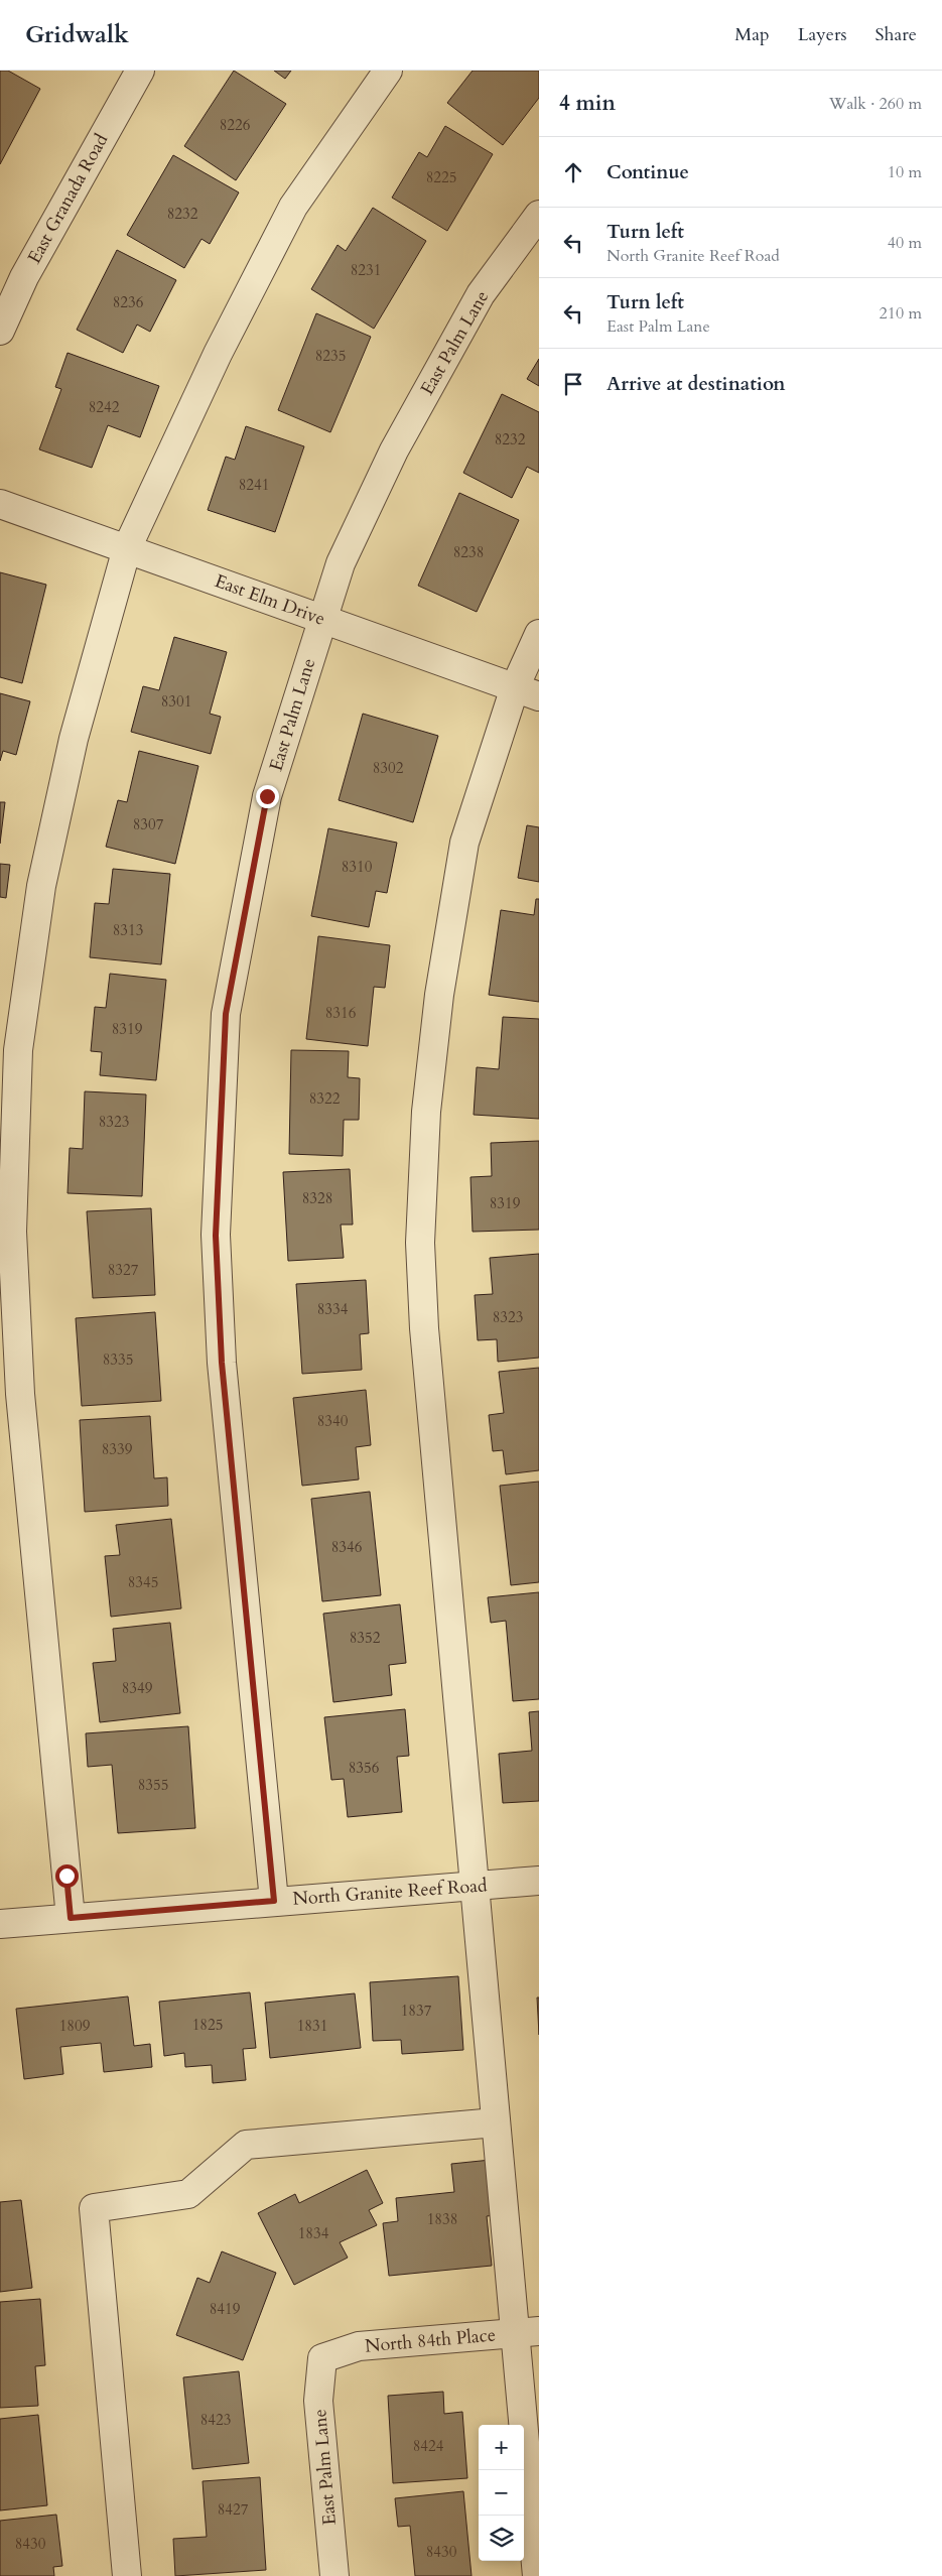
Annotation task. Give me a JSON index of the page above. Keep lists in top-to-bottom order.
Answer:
{
  "streets": {
    "street": [
      "East Granada Road",
      "East Palm Lane",
      "East Elm Drive",
      "North Granite Reef Road",
      "North 84th Place"
    ]
  },
  "crossings": [
    ["East Palm Lane", "East Elm Drive"],
    ["East Palm Lane", "North Granite Reef Road"],
    ["East Palm Lane", "North 84th Place"]
  ],
  "house_numbers": [
    "8226",
    "8225",
    "8232",
    "8231",
    "8236",
    "8235",
    "8242",
    "8232",
    "8241",
    "8238",
    "8301",
    "8302",
    "8307",
    "8310",
    "8313",
    "8316",
    "8319",
    "8322",
    "8323",
    "8328",
    "8319",
    "8327",
    "8334",
    "8323",
    "8335",
    "8340",
    "8339",
    "8346",
    "8345",
    "8352",
    "8349",
    "8356",
    "8355",
    "1837",
    "1825",
    "1809",
    "1831",
    "1838",
    "1834",
    "8419",
    "8423",
    "8424",
    "8427",
    "8430",
    "8430"
  ],
  "page": {
    "header": "Gridwalk",
    "nav": ["Map", "Layers", "Share"],
    "heading": ["4 min", "Walk · 260 m"],
    "list": [
      ["Continue", "10 m"],
      ["Turn left", "North Granite Reef Road", "40 m"],
      ["Turn left", "East Palm Lane", "210 m"],
      "Arrive at destination"
    ],
    "map_buttons": ["+", "−"]
  }
}
